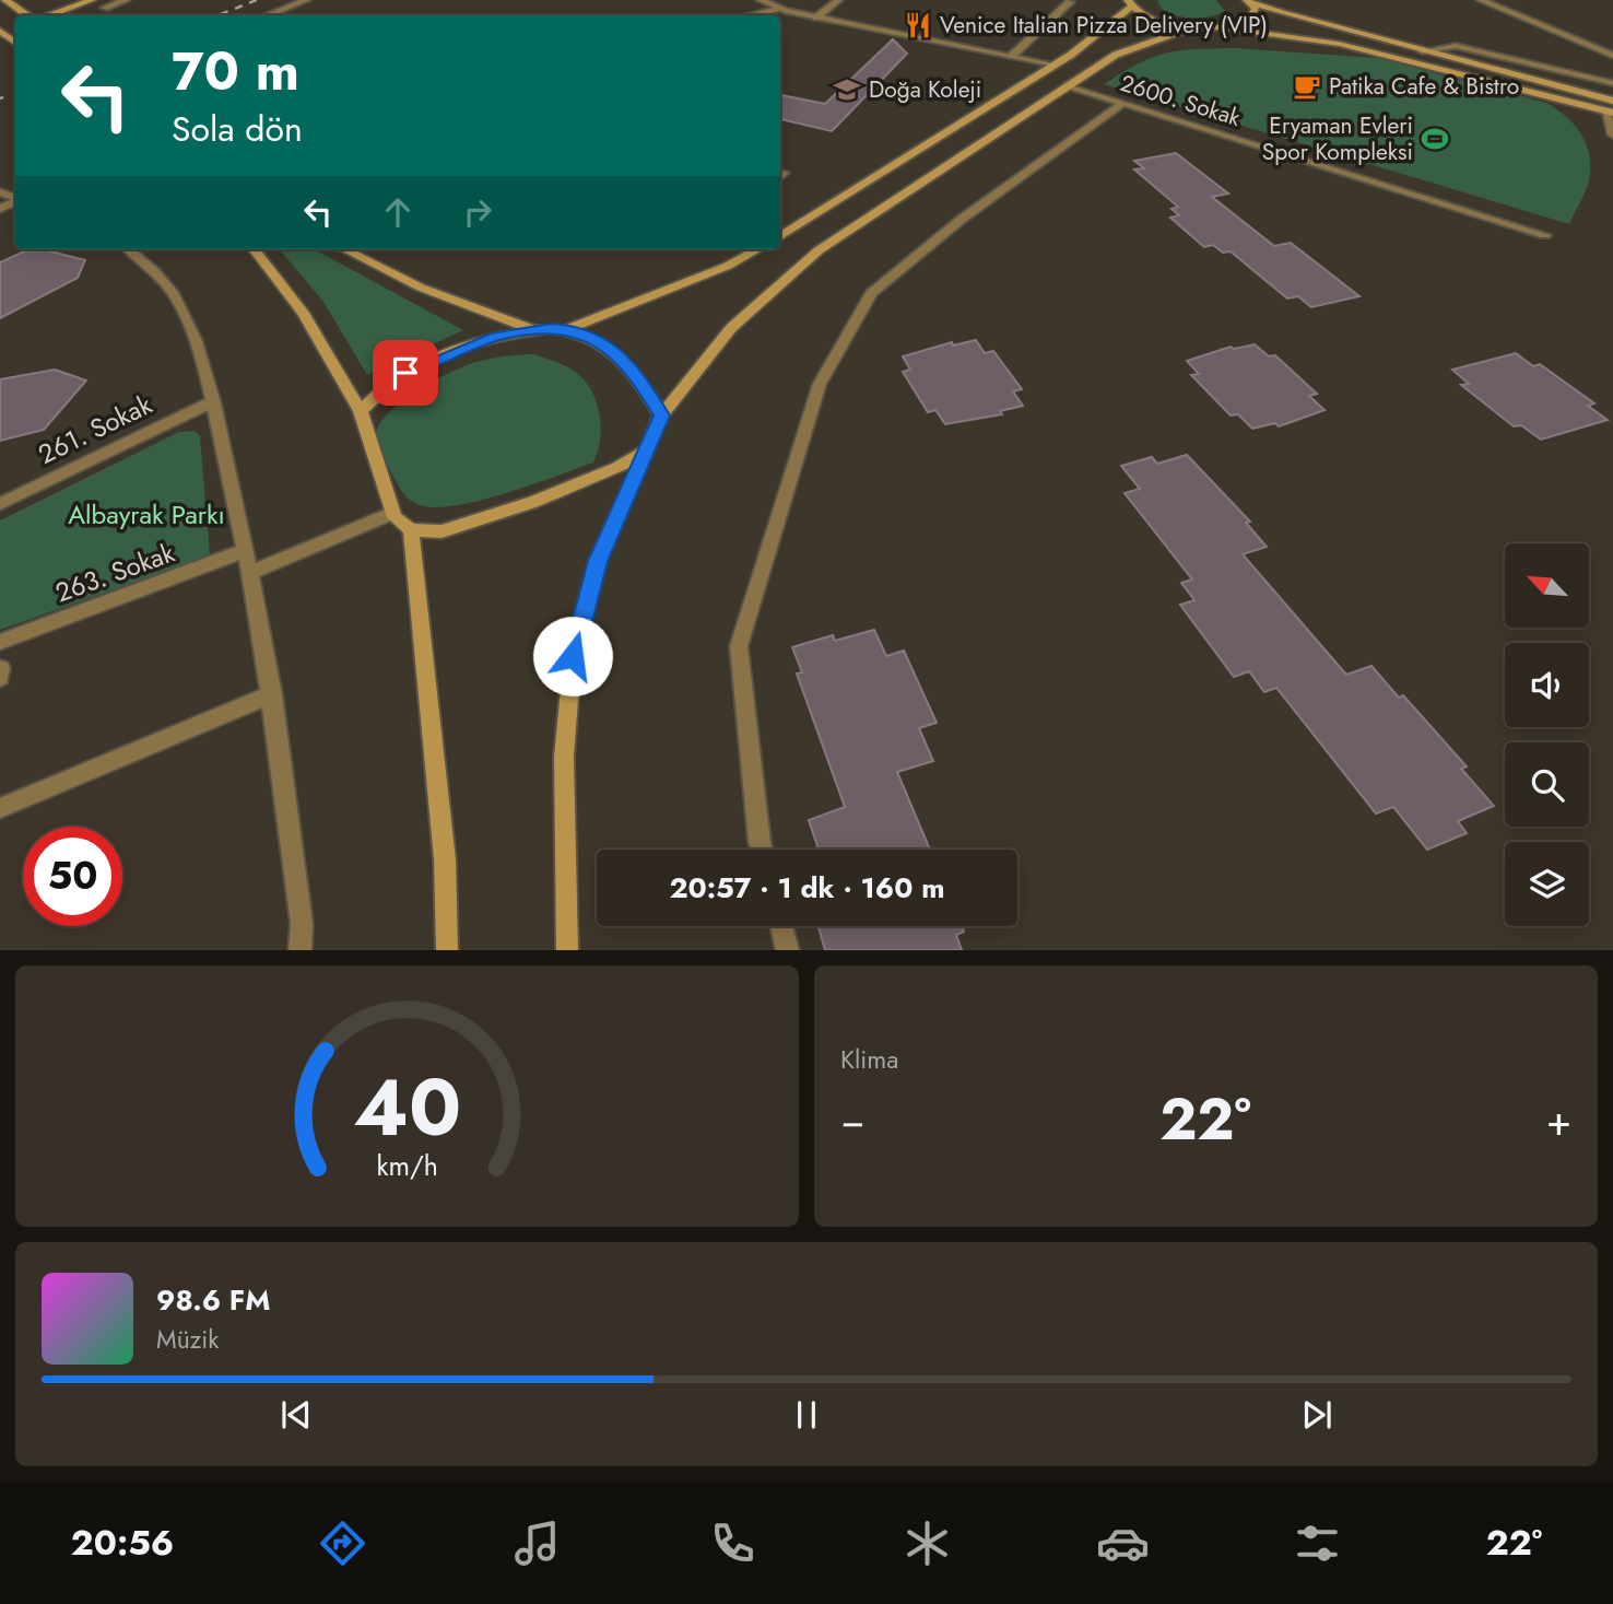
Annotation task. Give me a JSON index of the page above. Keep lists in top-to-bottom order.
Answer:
{
  "streets": {
    "street": ["2600. Sokak", "261. Sokak", "263. Sokak"]
  },
  "parks": ["Albayrak Parkı"],
  "places": {
    "restaurant": ["Venice Italian Pizza Delivery (VIP)"],
    "cafe": ["Patika Cafe & Bistro"],
    "school or university": ["Doğa Koleji"],
    "sports": ["Eryaman Evleri Spor Kompleksi"]
  },
  "north": "top left",
  "page": {
    "turn": ["70 m", "Sola dön"],
    "limit": "50",
    "trip": "20:57 · 1 dk · 160 m",
    "tile": "Klima",
    "heat": ["−", "22°", "+"],
    "song": ["98.6 FM", "Müzik"],
    "tabs": ["20:56", "22°"],
    "gauge": ["40", "km/h"]
  }
}
